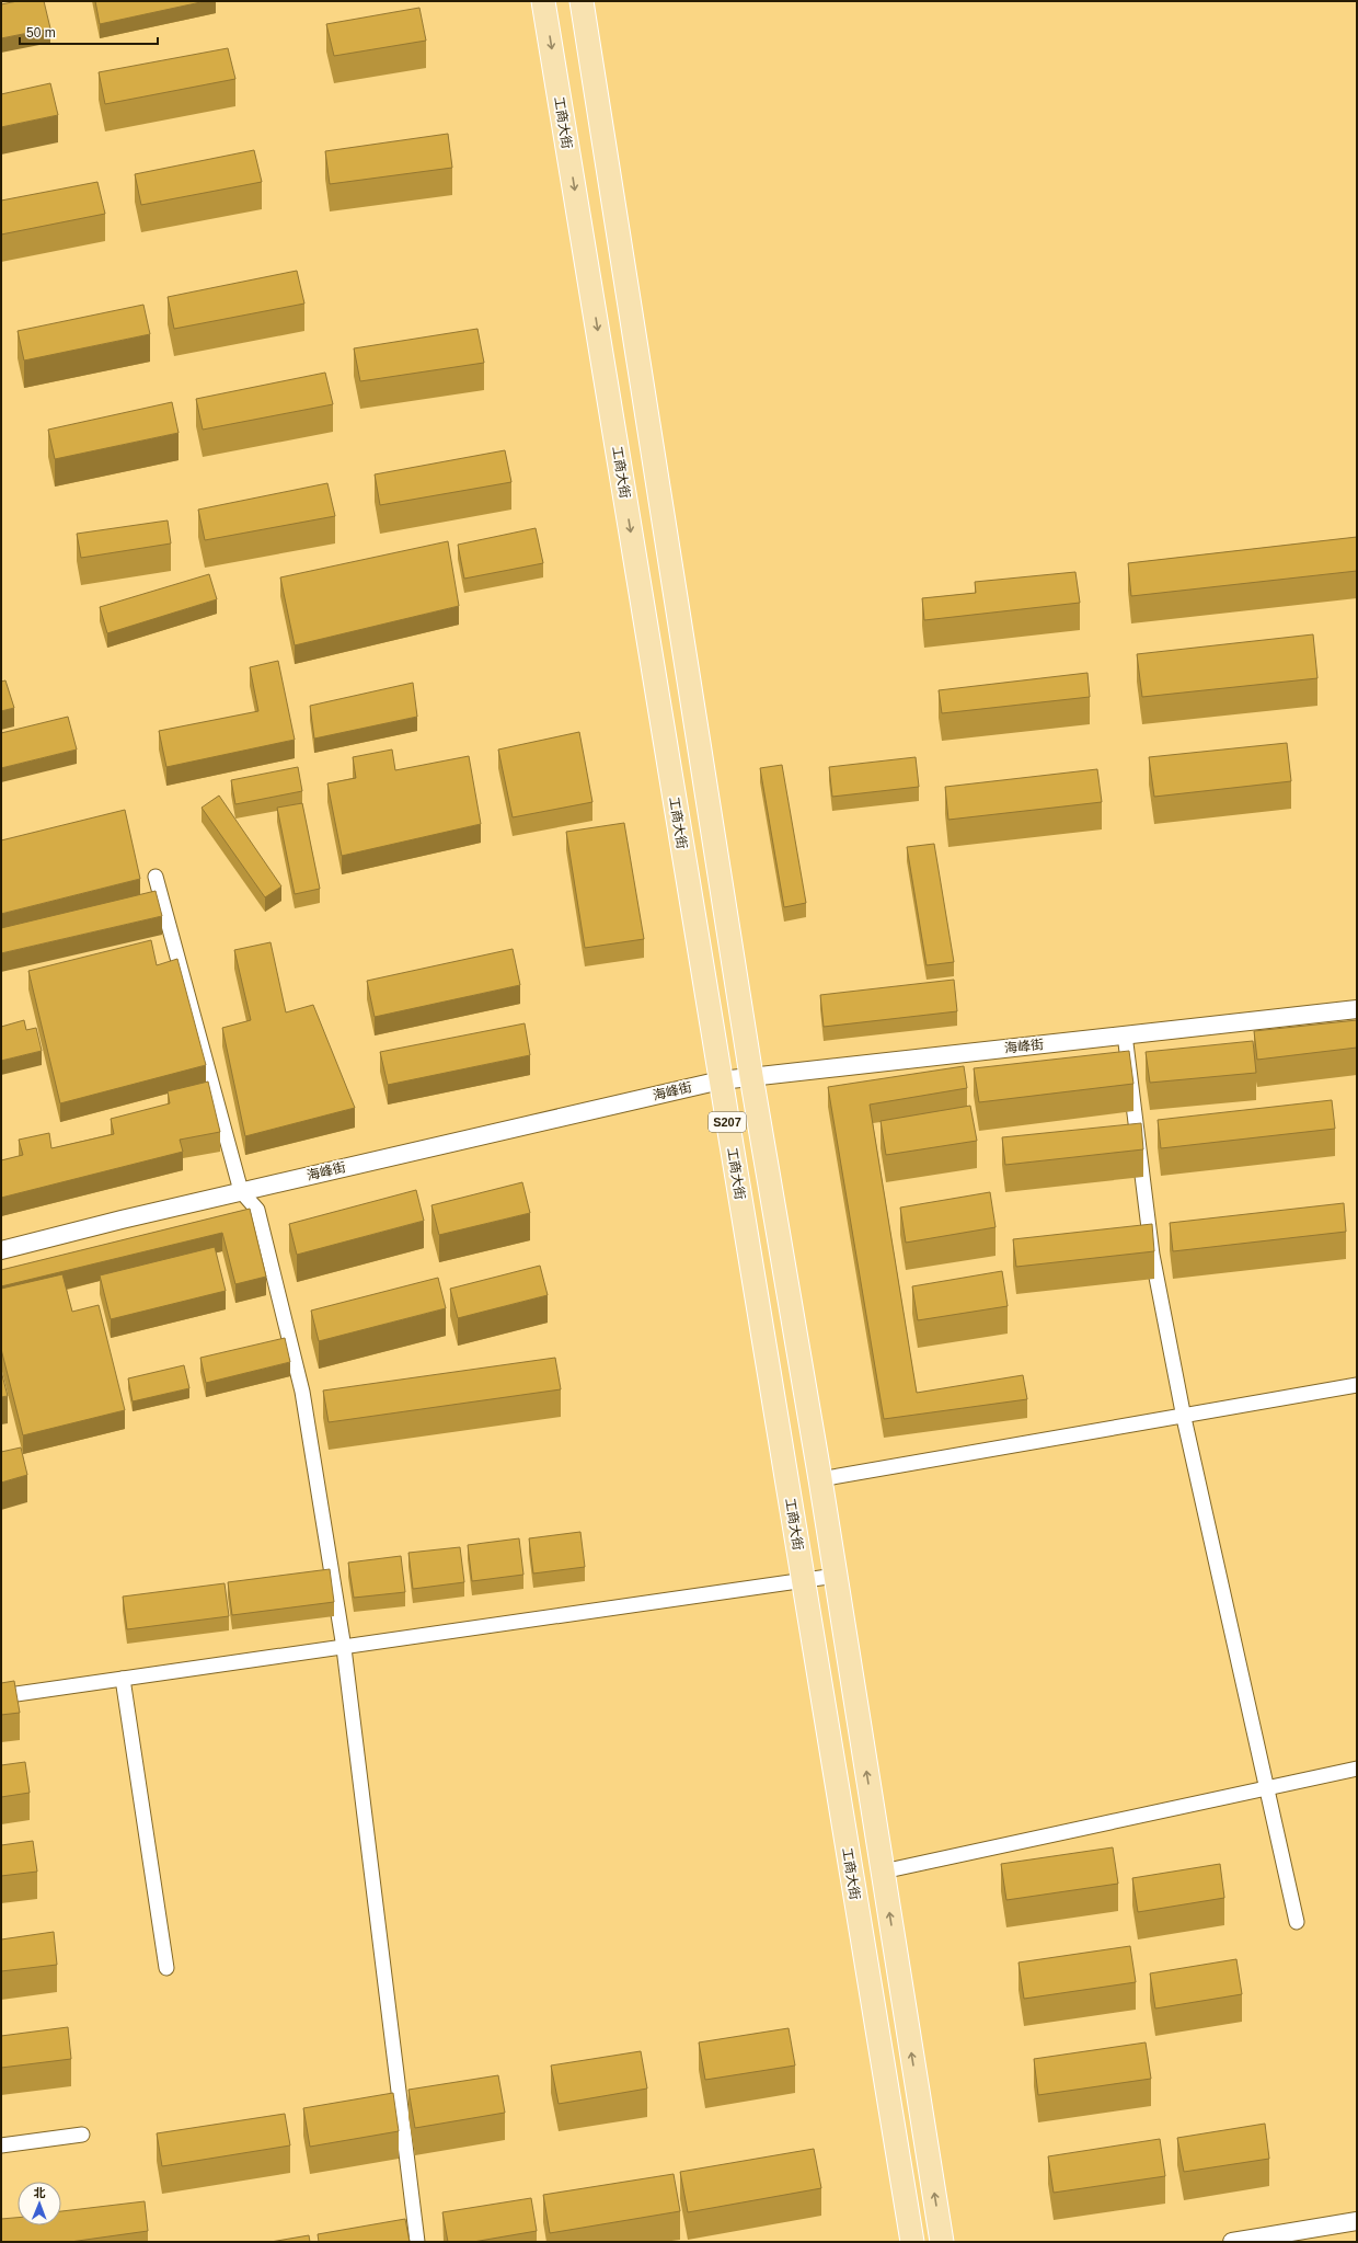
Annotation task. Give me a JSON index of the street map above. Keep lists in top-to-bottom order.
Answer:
{
  "streets": {
    "main road": ["工商大街", "S207"],
    "street": ["海峰街"]
  },
  "crossings": [
    ["工商大街", "海峰街"],
    ["海峰街", "S207"]
  ],
  "scale_bar": "50 m",
  "north": "top"
}
